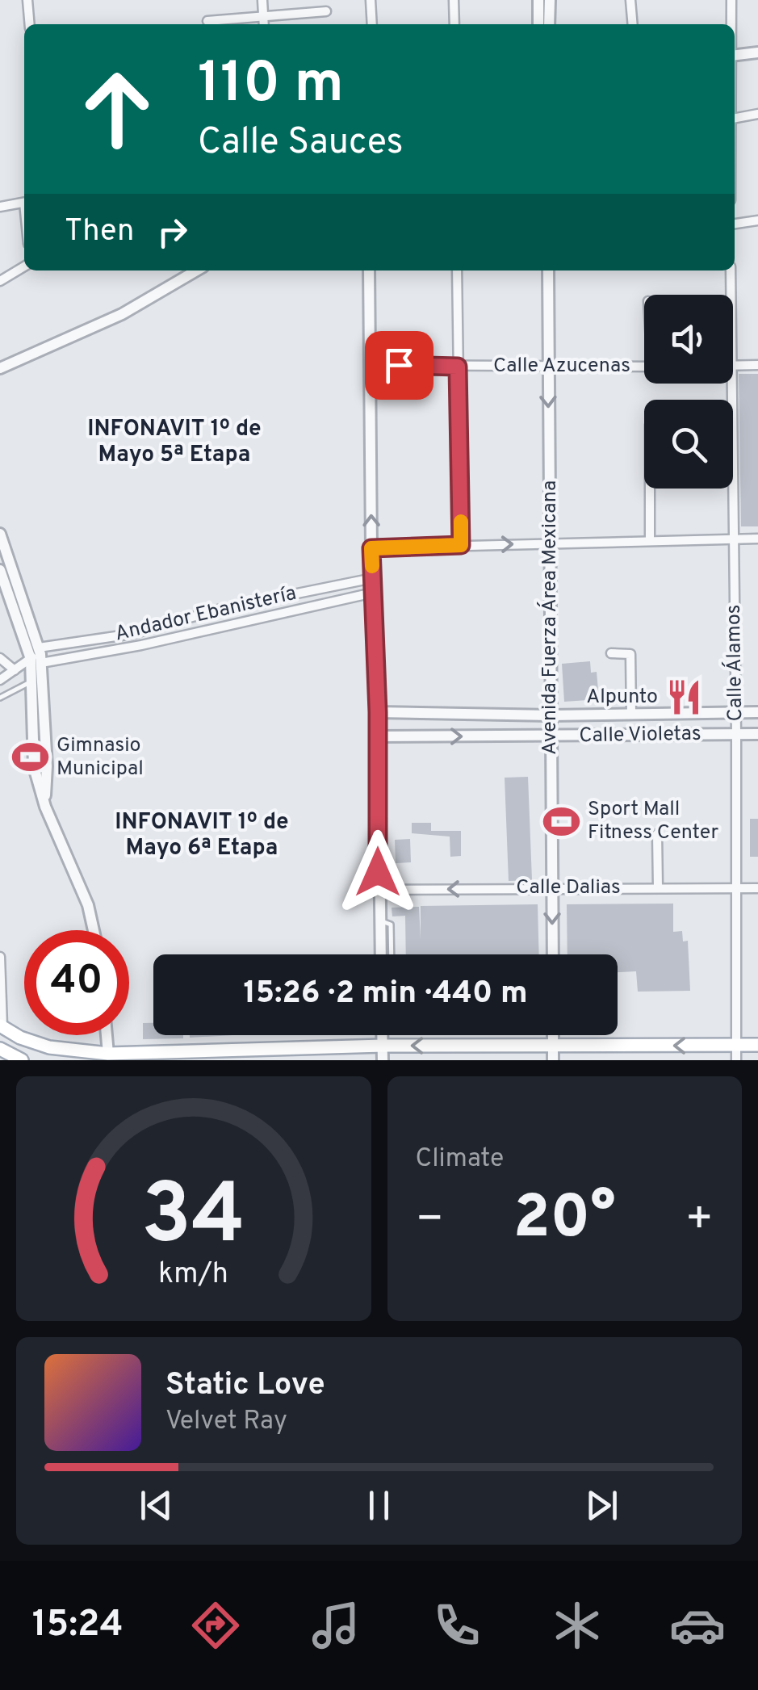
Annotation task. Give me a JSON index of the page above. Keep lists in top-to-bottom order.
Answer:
{
  "streets": {
    "street": [
      "Calle Azucenas",
      "Andador Ebanistería",
      "Avenida Fuerza Área Mexicana",
      "Calle Álamos",
      "Calle Violetas",
      "Calle Dalias"
    ]
  },
  "crossings": [
    ["Calle Azucenas", "Avenida Fuerza Área Mexicana"],
    ["Avenida Fuerza Área Mexicana", "Calle Violetas"],
    ["Avenida Fuerza Área Mexicana", "Calle Dalias"],
    ["Calle Álamos", "Calle Violetas"],
    ["Calle Álamos", "Calle Dalias"]
  ],
  "one_way": ["Calle Dalias"],
  "districts": ["INFONAVIT 1º de Mayo 5ª Etapa", "INFONAVIT 1º de Mayo 6ª Etapa"],
  "places": {
    "restaurant": ["Alpunto"],
    "sports": ["Gimnasio Municipal", "Sport Mall Fitness Center"]
  },
  "page": {
    "turn": ["110 m", "Calle Sauces"],
    "then": "Then",
    "limit": "40",
    "trip": "15:26 · 2 min · 440 m",
    "tile": "Climate",
    "heat": ["−", "20°", "+"],
    "song": ["Static Love", "Velvet Ray"],
    "tabs": "15:24",
    "gauge": ["34", "km/h"]
  }
}
